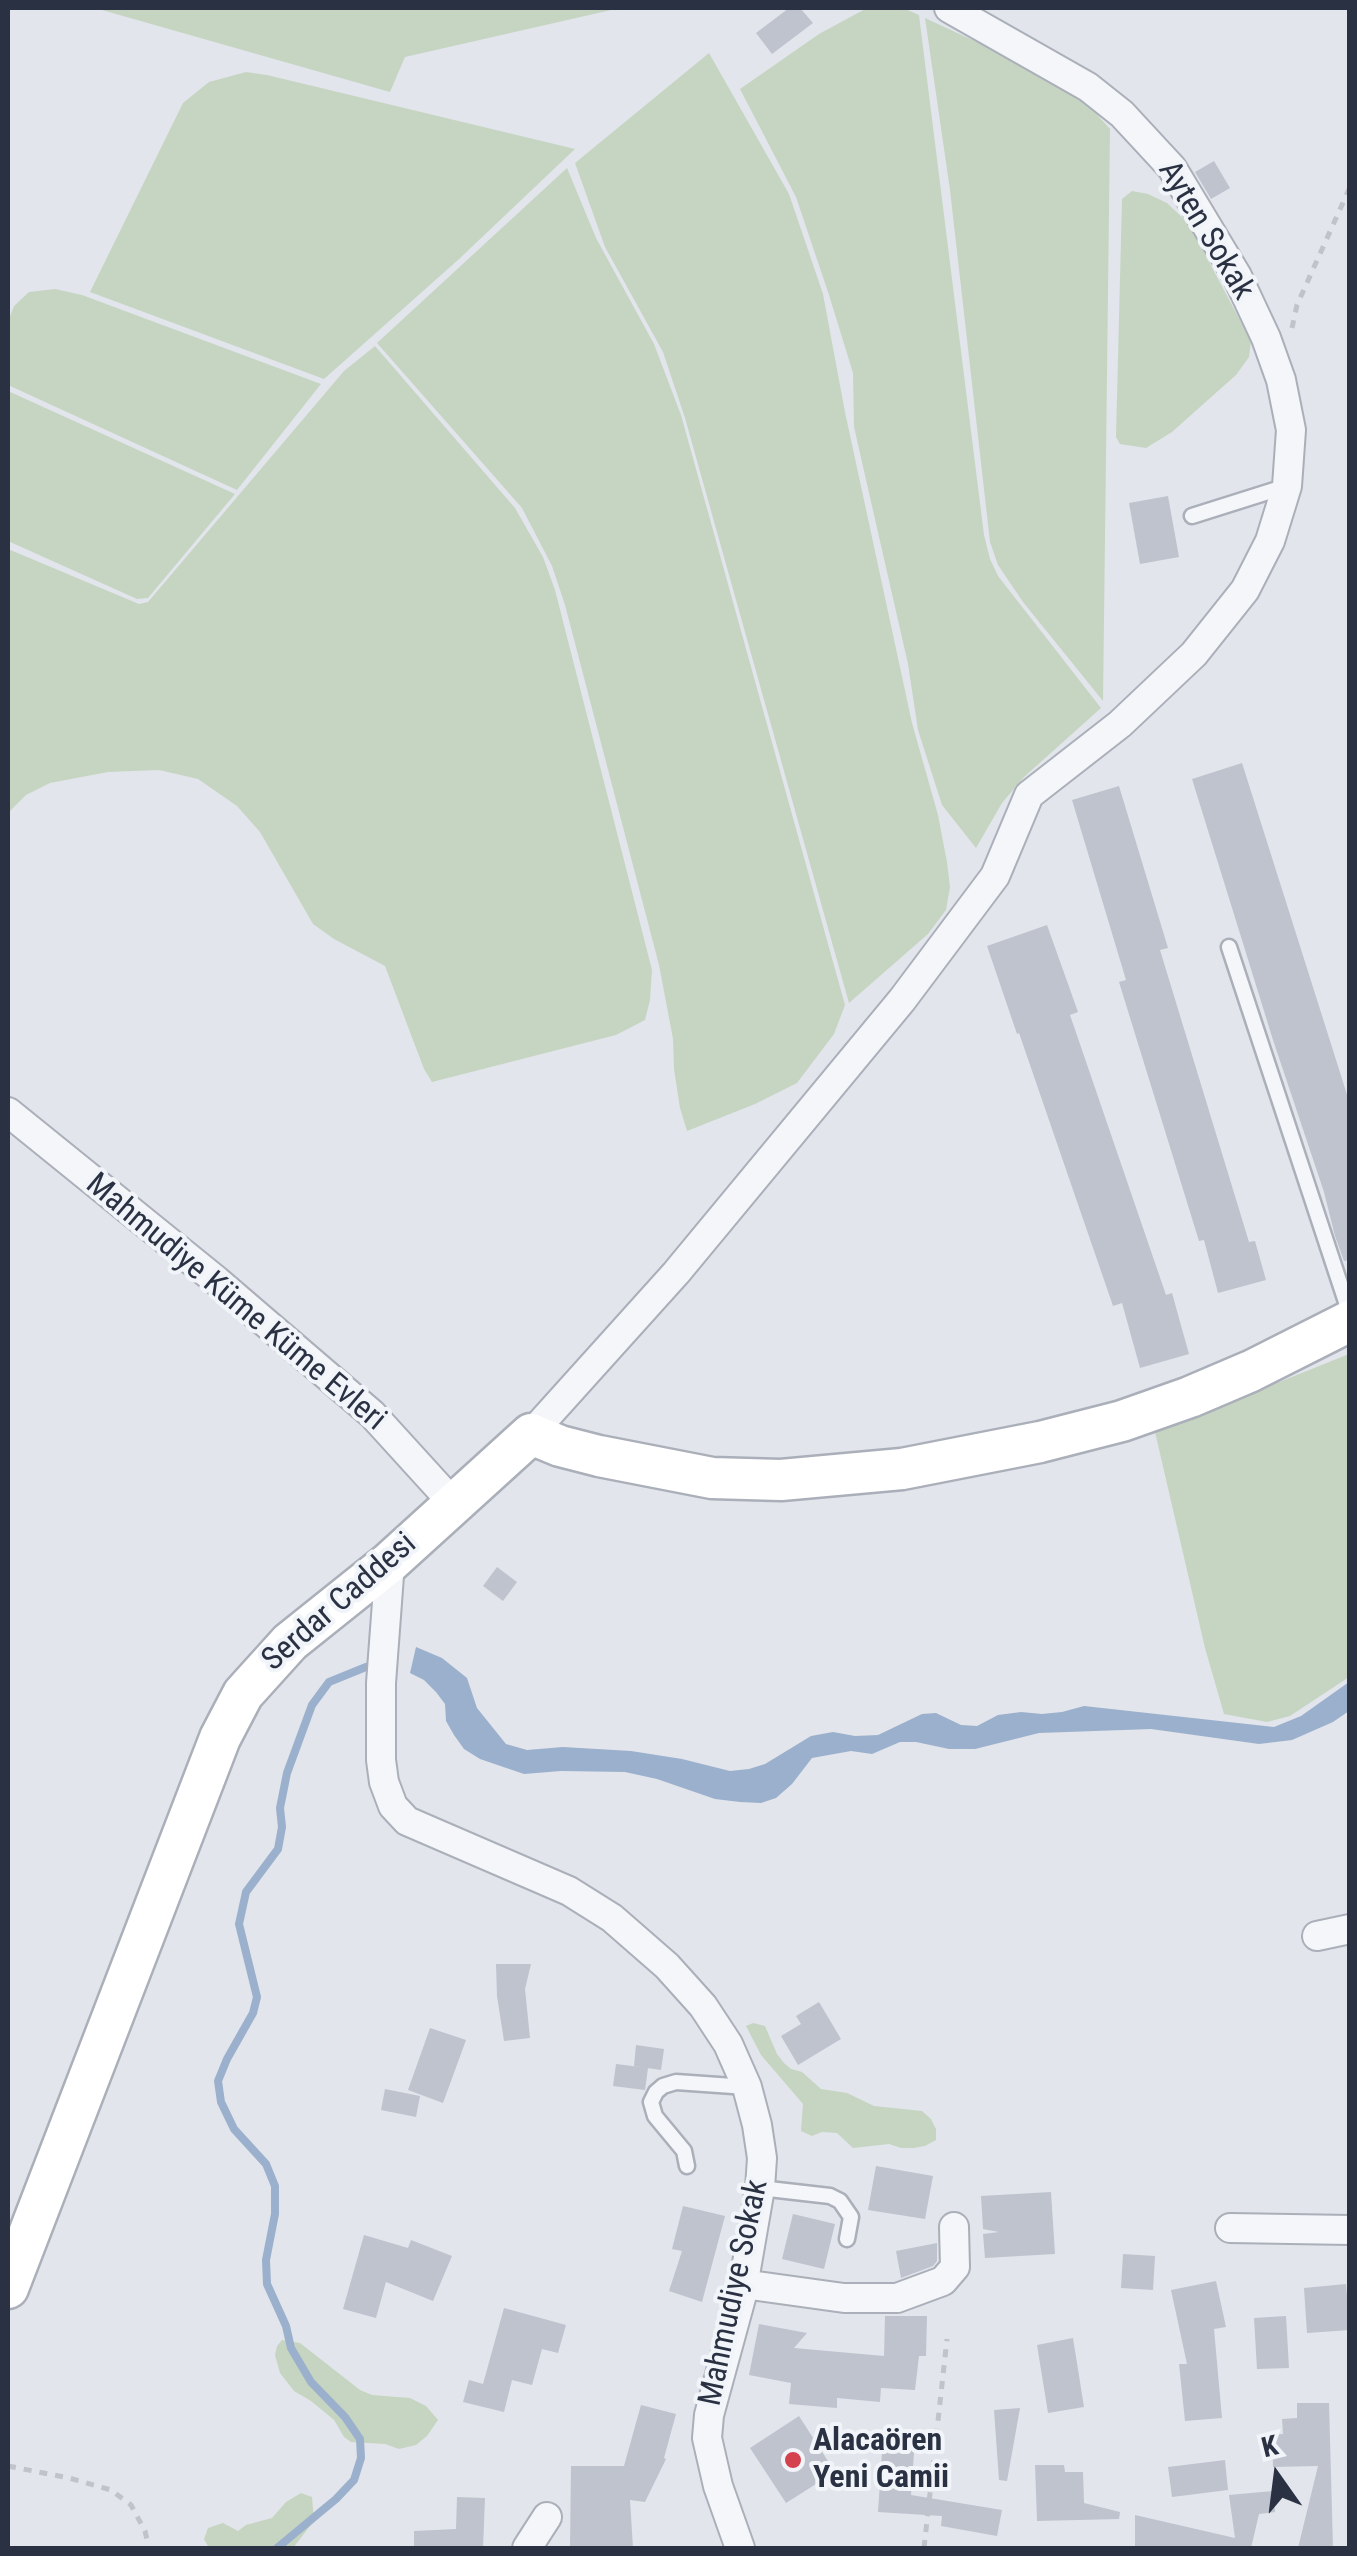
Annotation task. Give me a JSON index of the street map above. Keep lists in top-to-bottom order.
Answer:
{
  "streets": {
    "street": [
      "Ayten Sokak",
      "Mahmudiye Küme Küme Evleri",
      "Serdar Caddesi",
      "Mahmudiye Sokak"
    ]
  },
  "crossings": [
    ["Ayten Sokak", "Serdar Caddesi"],
    ["Mahmudiye Küme Küme Evleri", "Serdar Caddesi"],
    ["Serdar Caddesi", "Mahmudiye Sokak"]
  ],
  "places": ["Alacaören Yeni Camii"],
  "north": "top"
}
